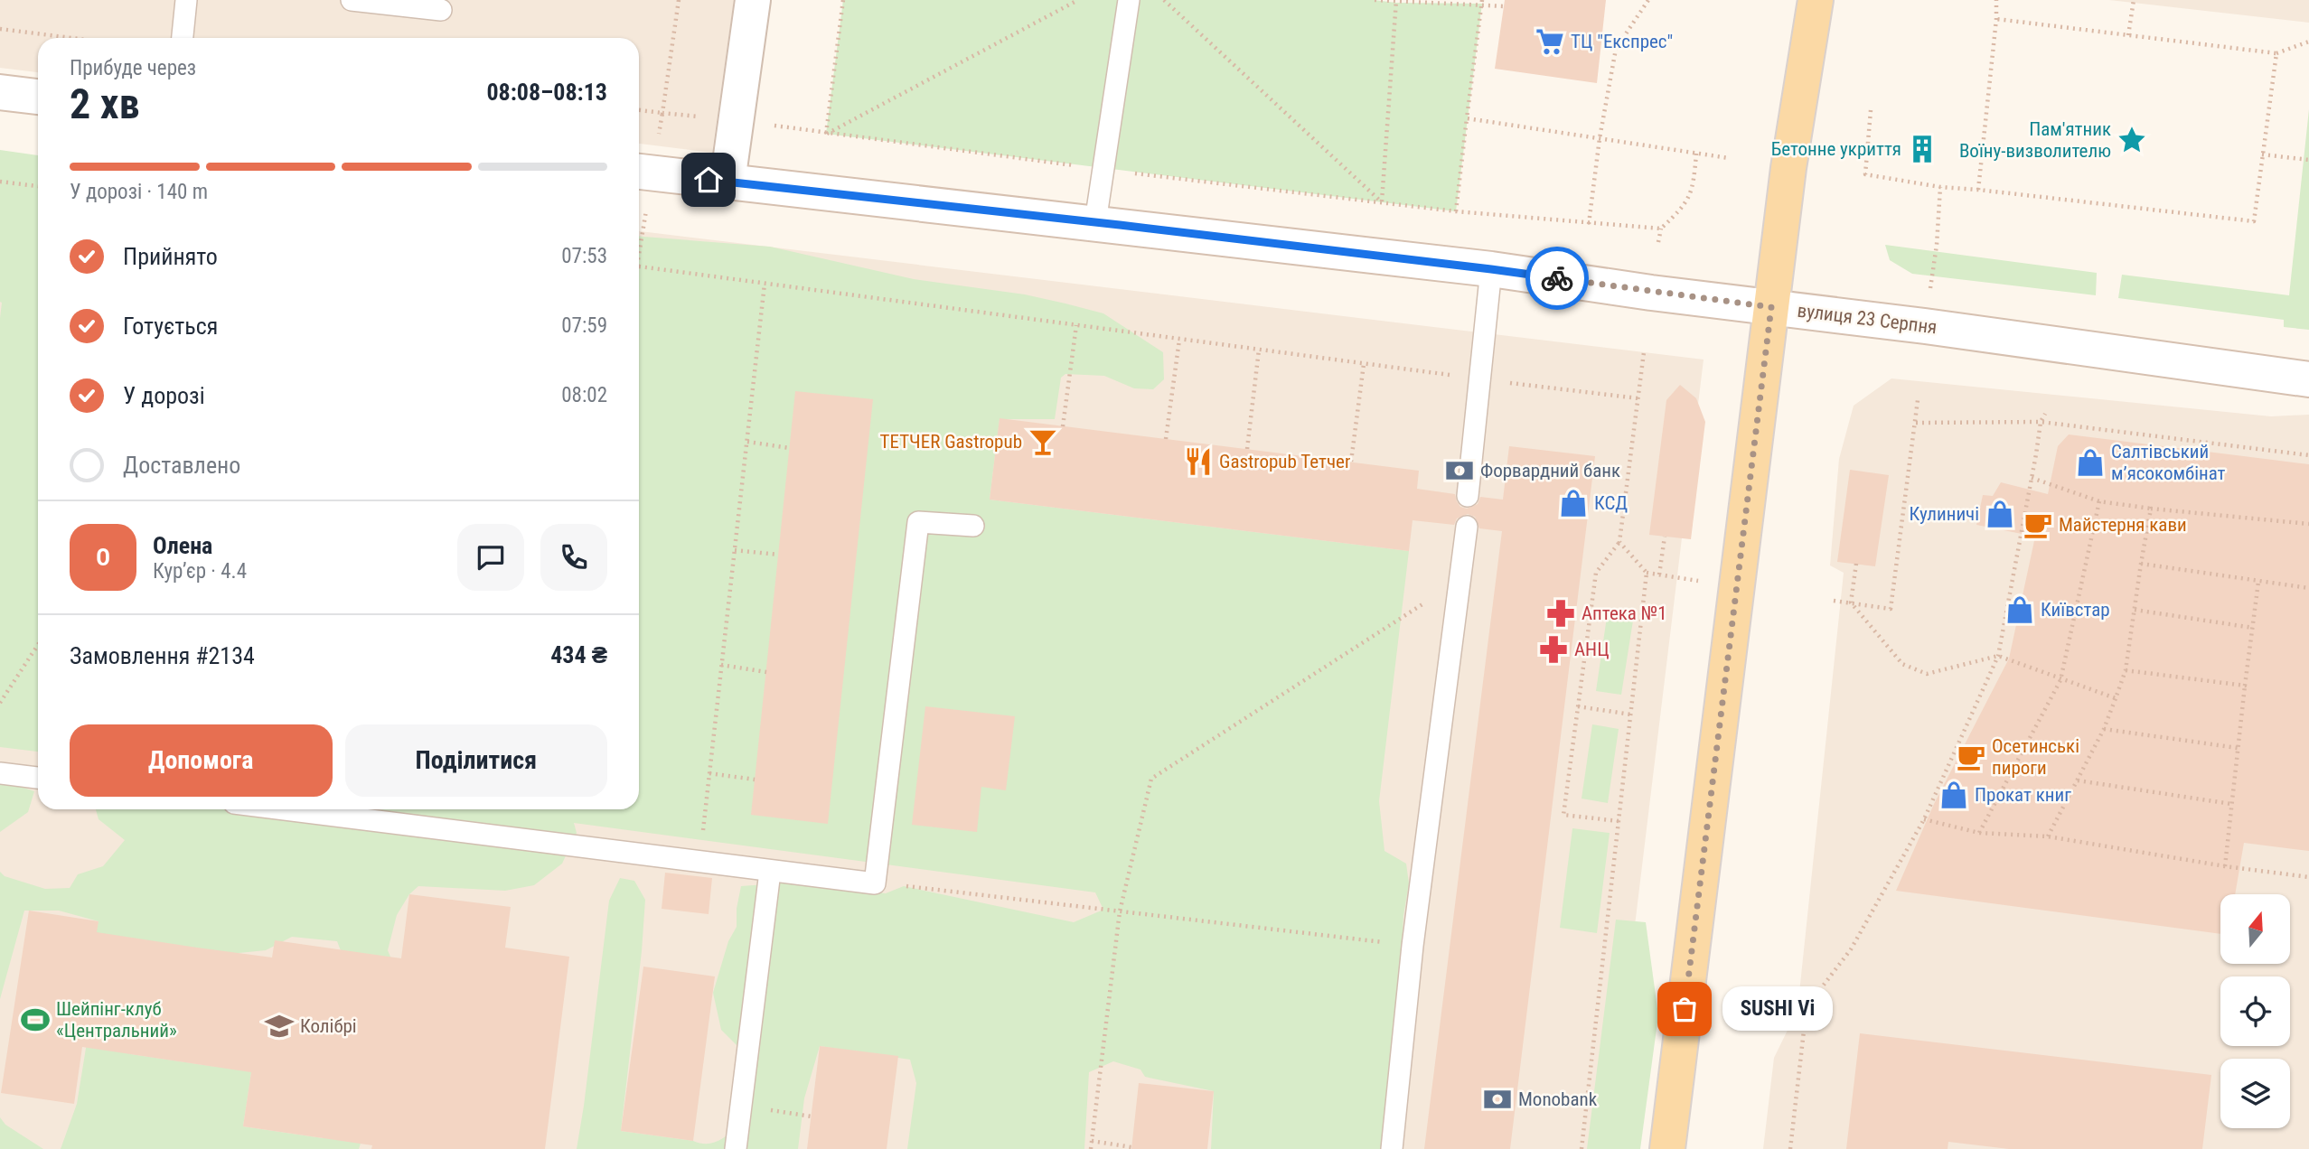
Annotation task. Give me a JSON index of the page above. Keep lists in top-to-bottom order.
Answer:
{
  "streets": {
    "street": ["вулиця 23 Серпня"]
  },
  "places": {
    "supermarket": ["ТЦ \"Експрес\""],
    "place": ["Пам'ятник Воїну-визволителю"],
    "building": ["Бетонне укриття"],
    "bar": ["ТЕТЧЕR Gastropub"],
    "restaurant": ["Gastropub Teтчеr"],
    "shop": [
      "Салтівський мʼясокомбінат",
      "КСД",
      "Кулиничі",
      "Київстар",
      "Прокат книг"
    ],
    "bank": ["Форвардний банк", "Monobank"],
    "cafe": ["Майстерня кави", "Осетинські пироги"],
    "pharmacy": ["Аптека №1", "АНЦ"],
    "other": ["SUSHI Vi"],
    "sports": ["Шейпінг-клуб «Центральний»"],
    "school or university": ["Колібрі"]
  },
  "north": "top",
  "page": {
    "heading": ["2 хв", "Прибуде через", "08:08–08:13"],
    "panel": [
      "Олена",
      "Кур’єр · 4.4",
      "Замовлення #2134",
      "434 ₴"
    ],
    "bar": "У дорозі · 140 m",
    "list": [
      ["Прийнято", "07:53"],
      ["Готується", "07:59"],
      ["У дорозі", "08:02"],
      "Доставлено"
    ],
    "round": "О",
    "buttons": ["Допомога", "Поділитися"],
    "bubble": "SUSHI Vi"
  }
}
